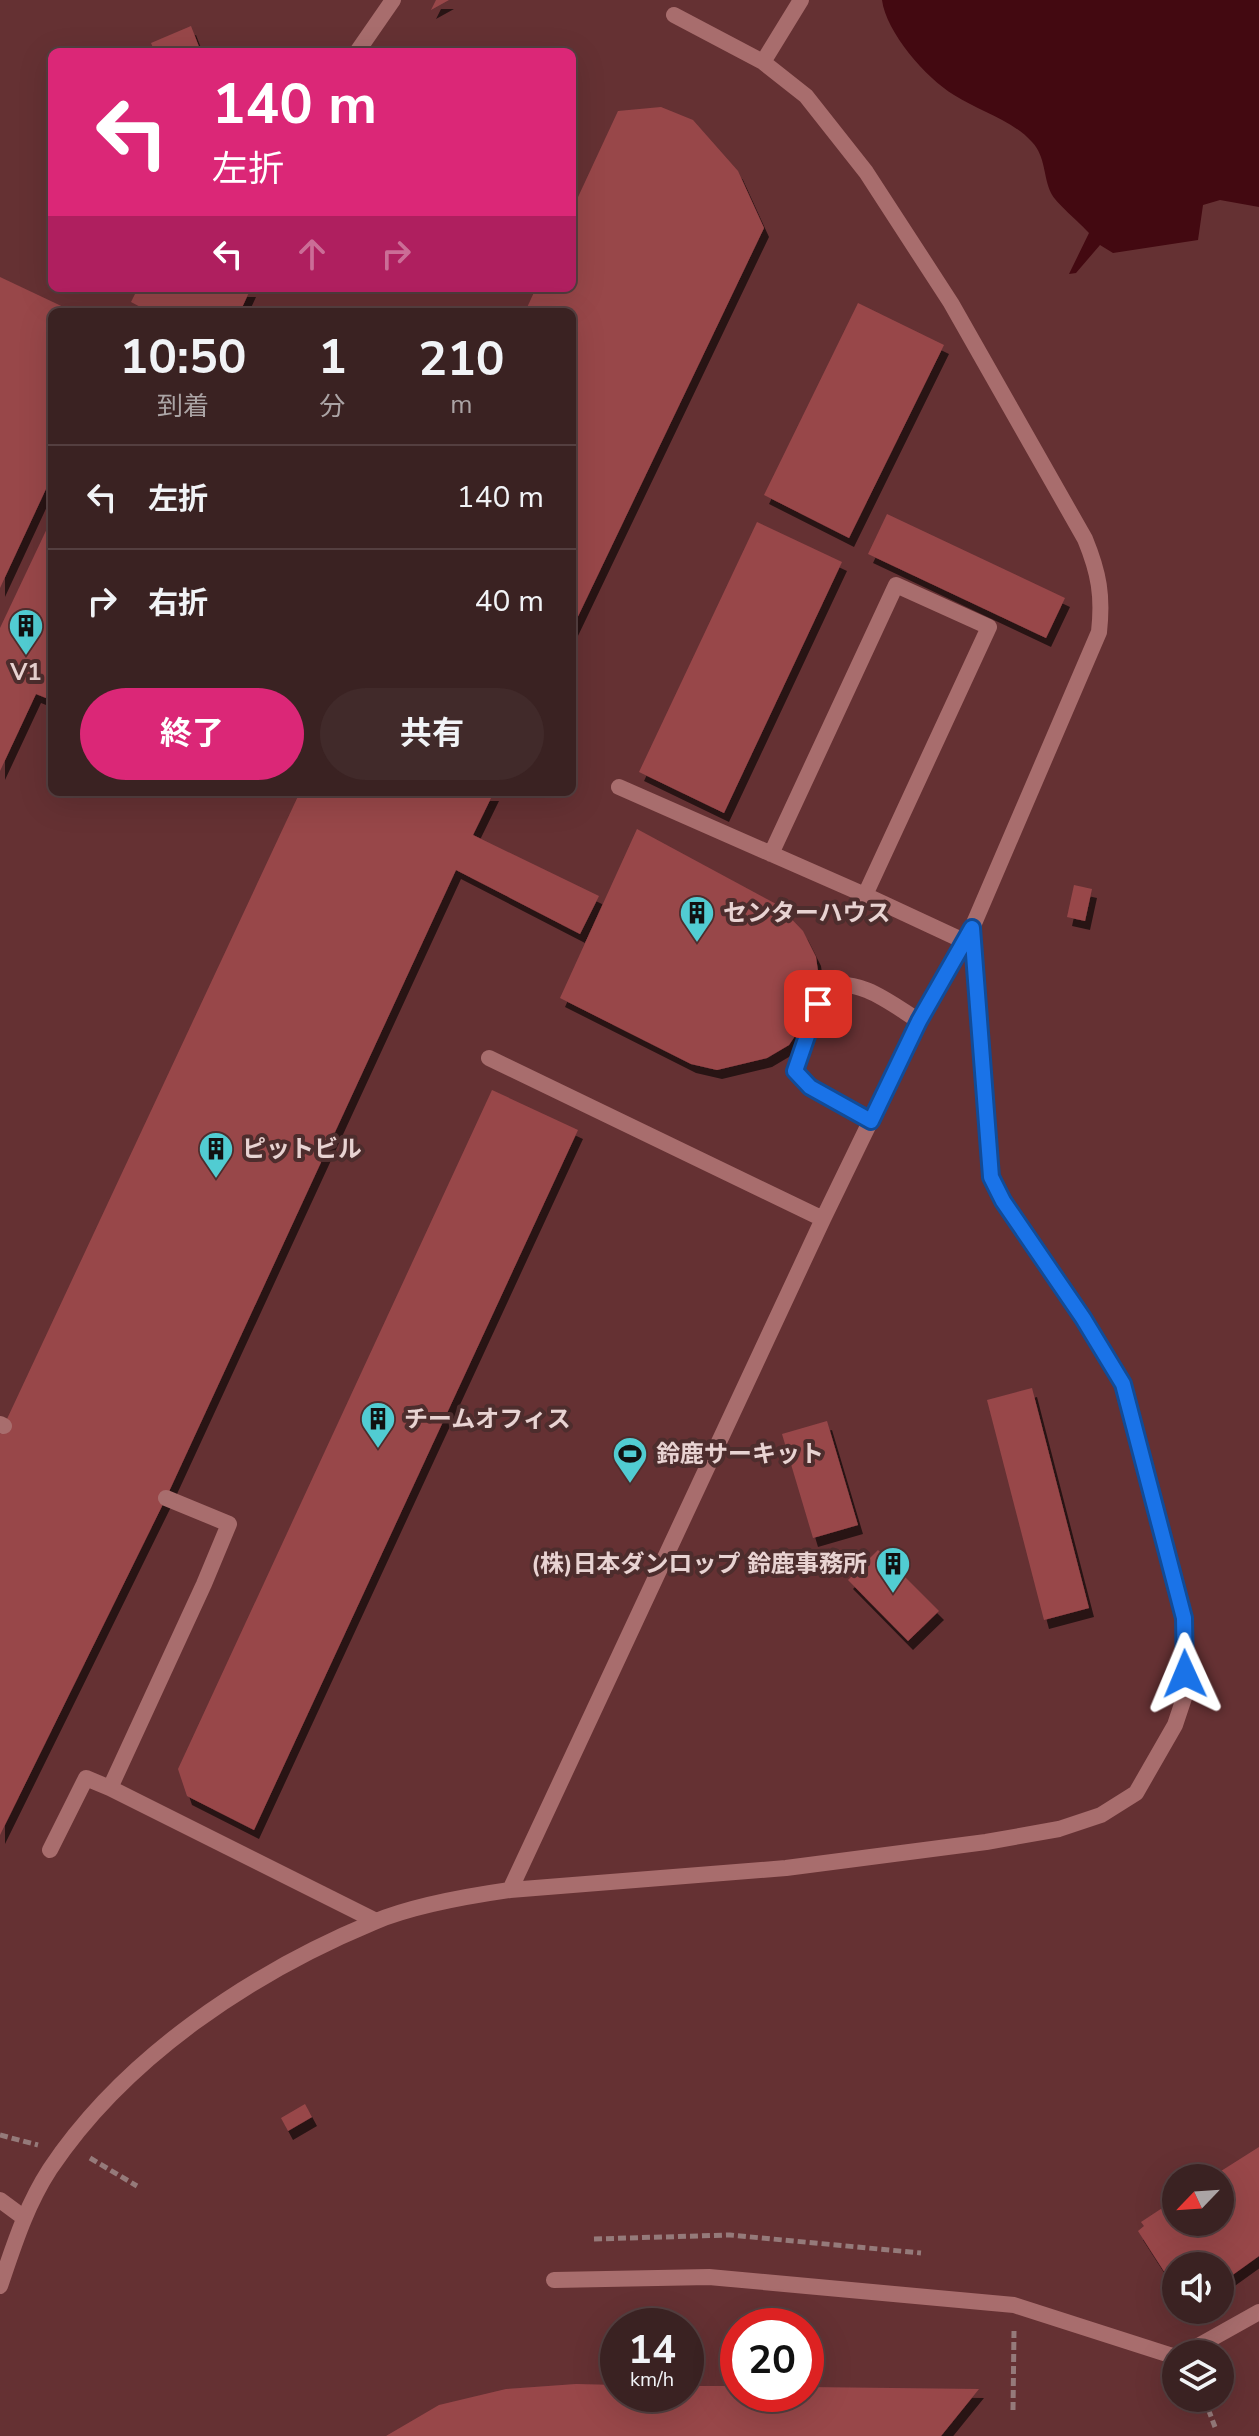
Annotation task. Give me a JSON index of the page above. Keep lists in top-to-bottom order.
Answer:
{
  "places": {
    "building": [
      "V1",
      "センターハウス",
      "ピットビル",
      "チームオフィス",
      "(株)日本ダンロップ 鈴鹿事務所"
    ],
    "sports": ["鈴鹿サーキット"]
  },
  "north": "bottom left",
  "page": {
    "turn": ["140 m", "左折"],
    "eta": [
      "10:50",
      "到着",
      "1",
      "分",
      "210",
      "m"
    ],
    "list": [
      {
        "name": "左折",
        "value": "140 m"
      },
      {
        "name": "右折",
        "value": "40 m"
      }
    ],
    "buttons": ["終了", "共有"],
    "speed": "14 km/h",
    "limit": "20"
  }
}
